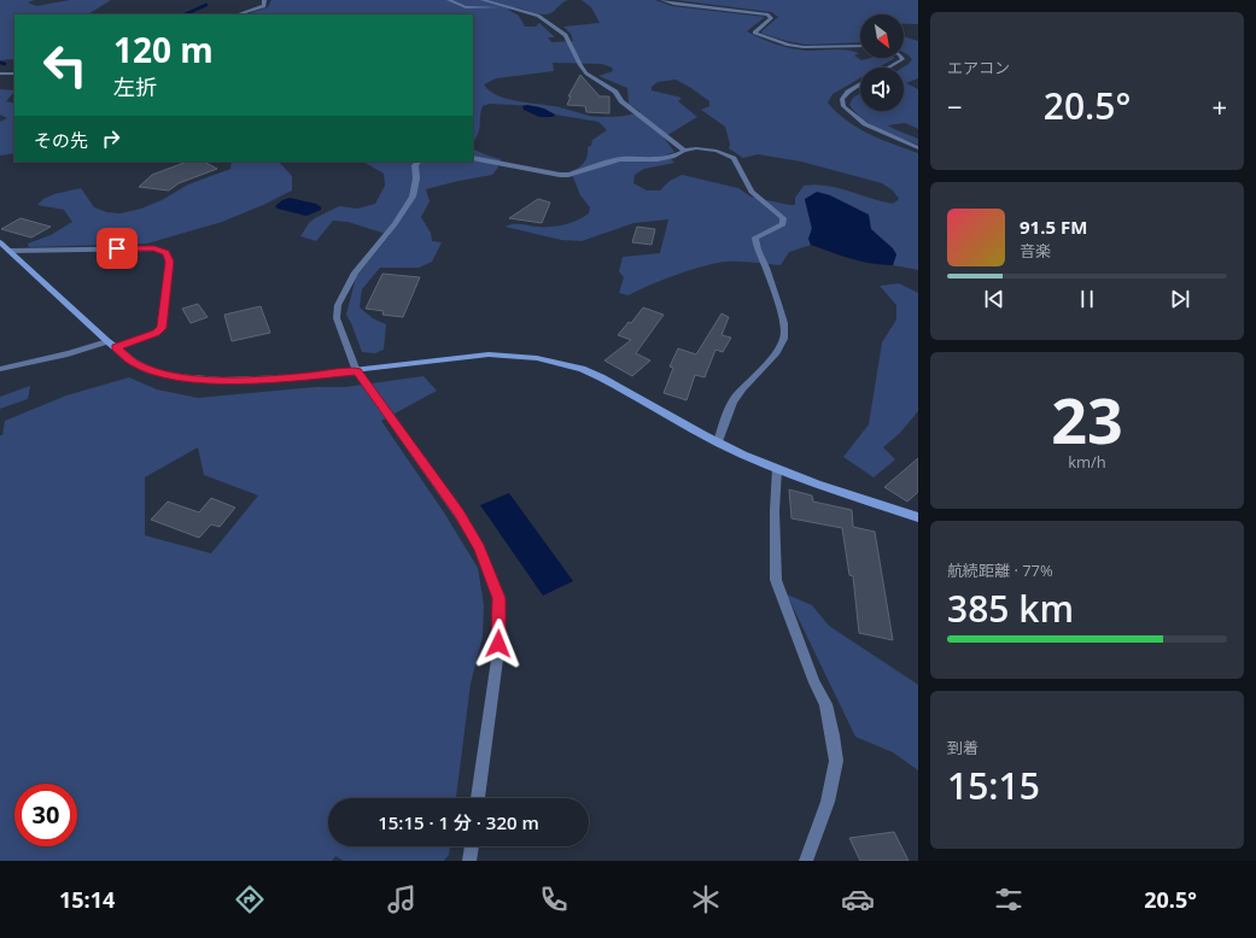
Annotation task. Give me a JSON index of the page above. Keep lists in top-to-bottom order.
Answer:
{
  "north": "bottom right",
  "page": {
    "tile": [
      "エアコン",
      ["23", "km/h"],
      ["航続距離 · 77%", "385 km"],
      ["到着", "15:15"]
    ],
    "turn": ["120 m", "左折"],
    "heat": ["−", "20.5°", "+"],
    "then": "その先",
    "song": ["91.5 FM", "音楽"],
    "limit": "30",
    "trip": "15:15 · 1 分 · 320 m",
    "tabs": ["15:14", "20.5°"]
  }
}
